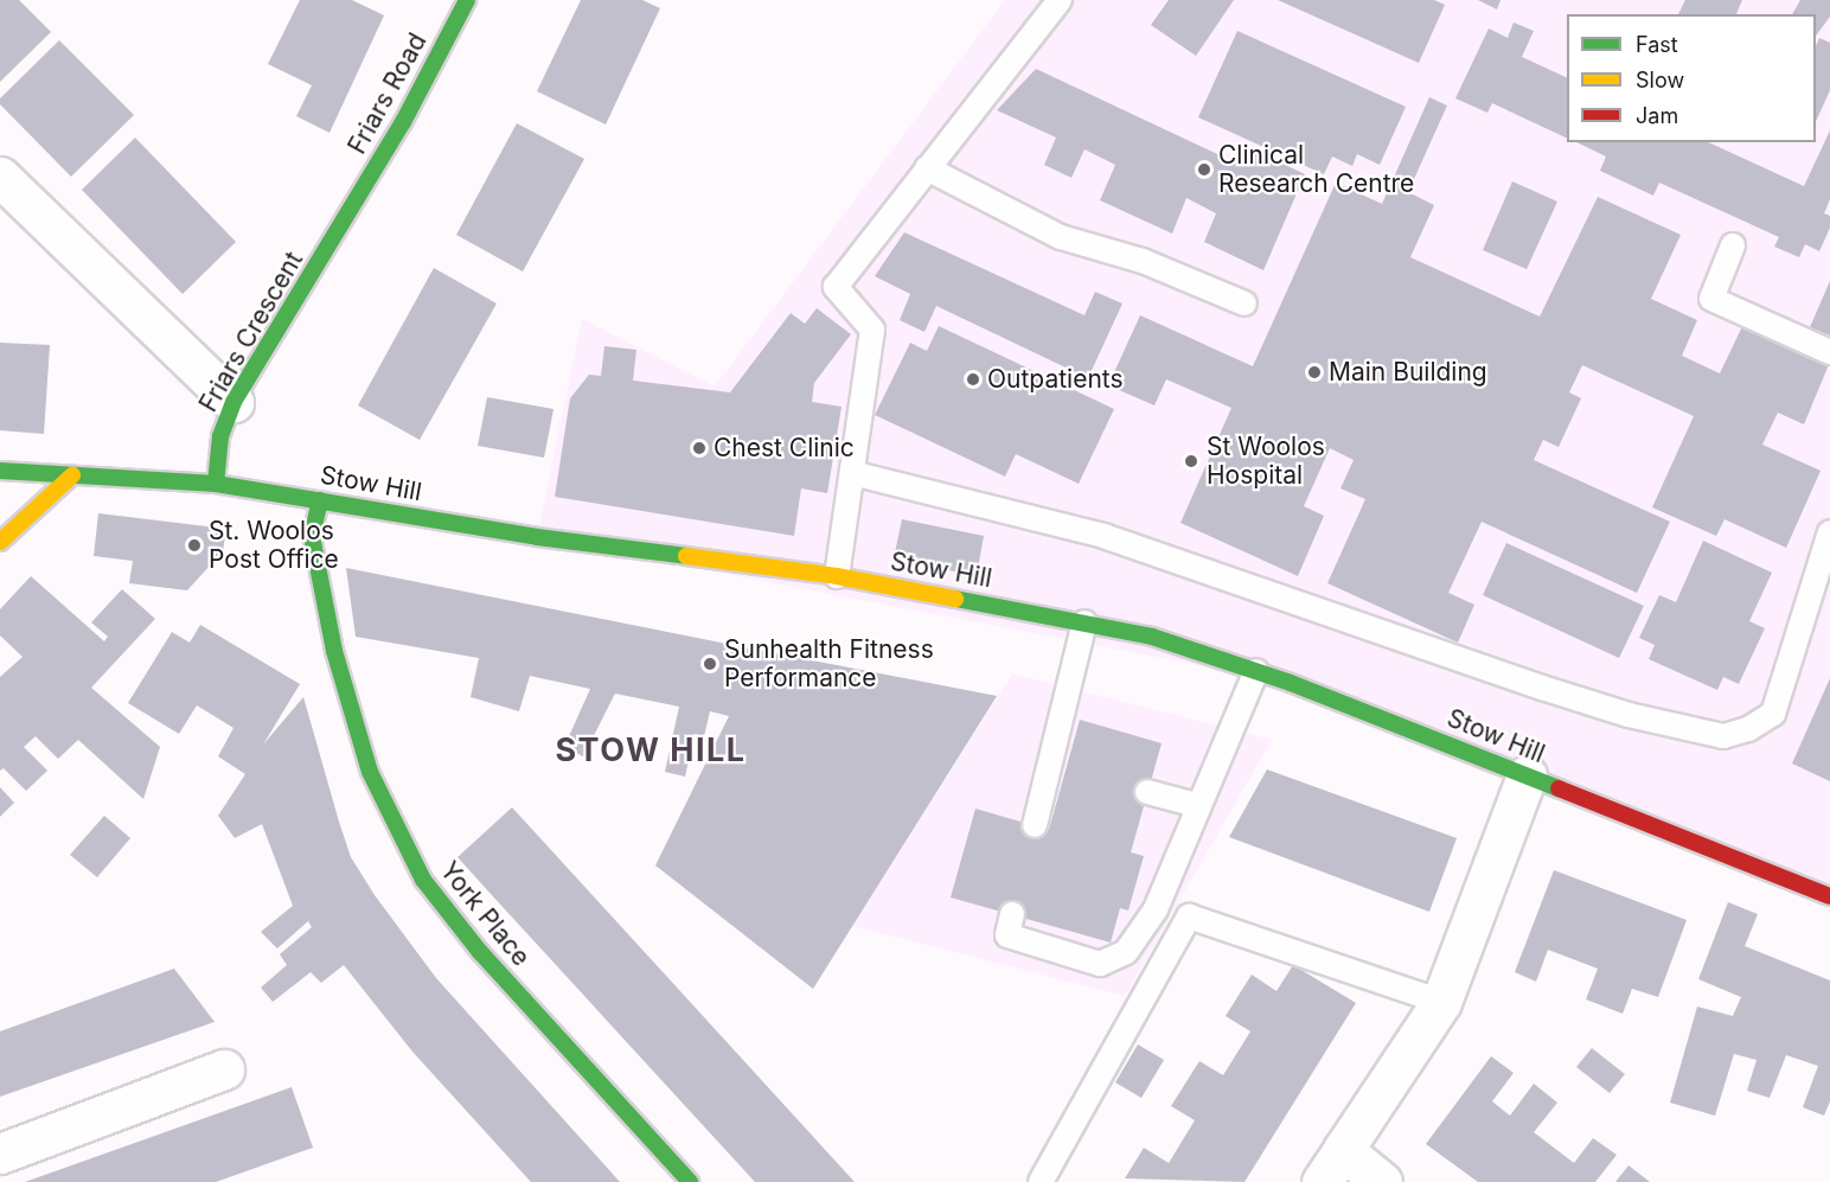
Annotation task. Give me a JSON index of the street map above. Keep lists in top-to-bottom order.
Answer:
{
  "streets": {
    "street": [
      "Friars Road",
      "Friars Crescent",
      "Stow Hill",
      "York Place"
    ]
  },
  "crossings": [
    ["Friars Road", "Friars Crescent"],
    ["Friars Crescent", "Stow Hill"],
    ["Stow Hill", "York Place"]
  ],
  "districts": ["STOW HILL"],
  "places": [
    "Clinical Research Centre",
    "Main Building",
    "Outpatients",
    "Chest Clinic",
    "St Woolos Hospital",
    "St. Woolos Post Office",
    "Sunhealth Fitness Performance"
  ],
  "legend": ["Fast", "Slow", "Jam"]
}
